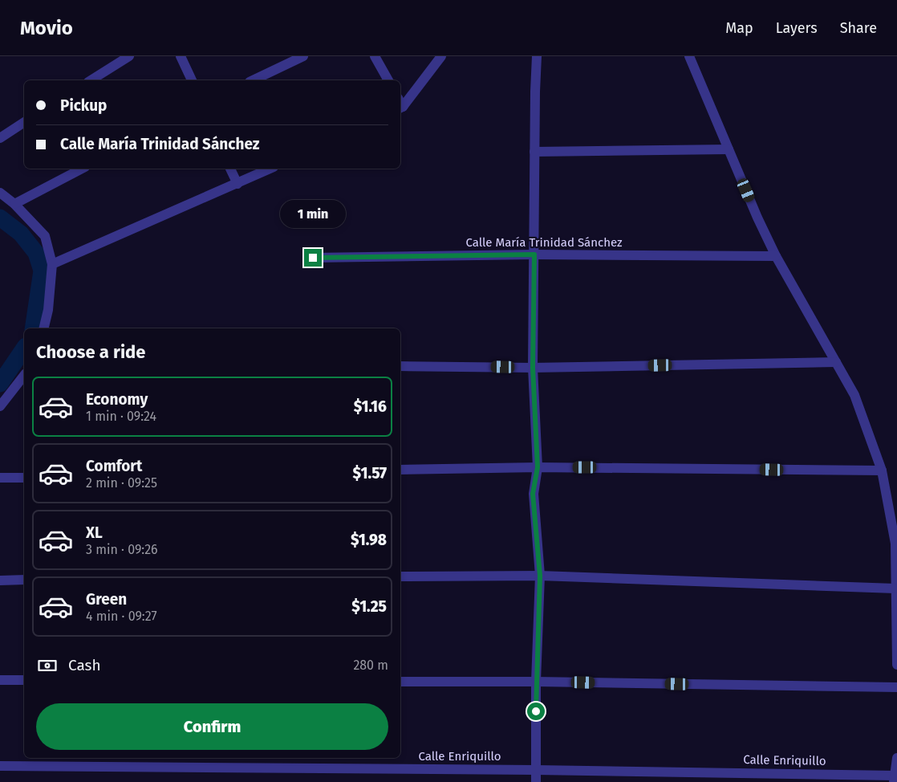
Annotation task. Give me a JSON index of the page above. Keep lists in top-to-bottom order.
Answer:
{
  "streets": {
    "street": ["Calle María Trinidad Sánchez", "Calle Enriquillo"]
  },
  "page": {
    "header": "Movio",
    "nav": ["Map", "Layers", "Share"],
    "banner": ["Pickup", "Calle María Trinidad Sánchez"],
    "bubble": "1 min",
    "heading": "Choose a ride",
    "list": [
      {
        "name": "Economy",
        "note": "1 min · 09:24",
        "value": "$1.16"
      },
      {
        "name": "Comfort",
        "note": "2 min · 09:25",
        "value": "$1.57"
      },
      {
        "name": "XL",
        "note": "3 min · 09:26",
        "value": "$1.98"
      },
      {
        "name": "Green",
        "note": "4 min · 09:27",
        "value": "$1.25"
      }
    ],
    "pay": ["Cash", "280 m"],
    "buttons": "Confirm"
  }
}
